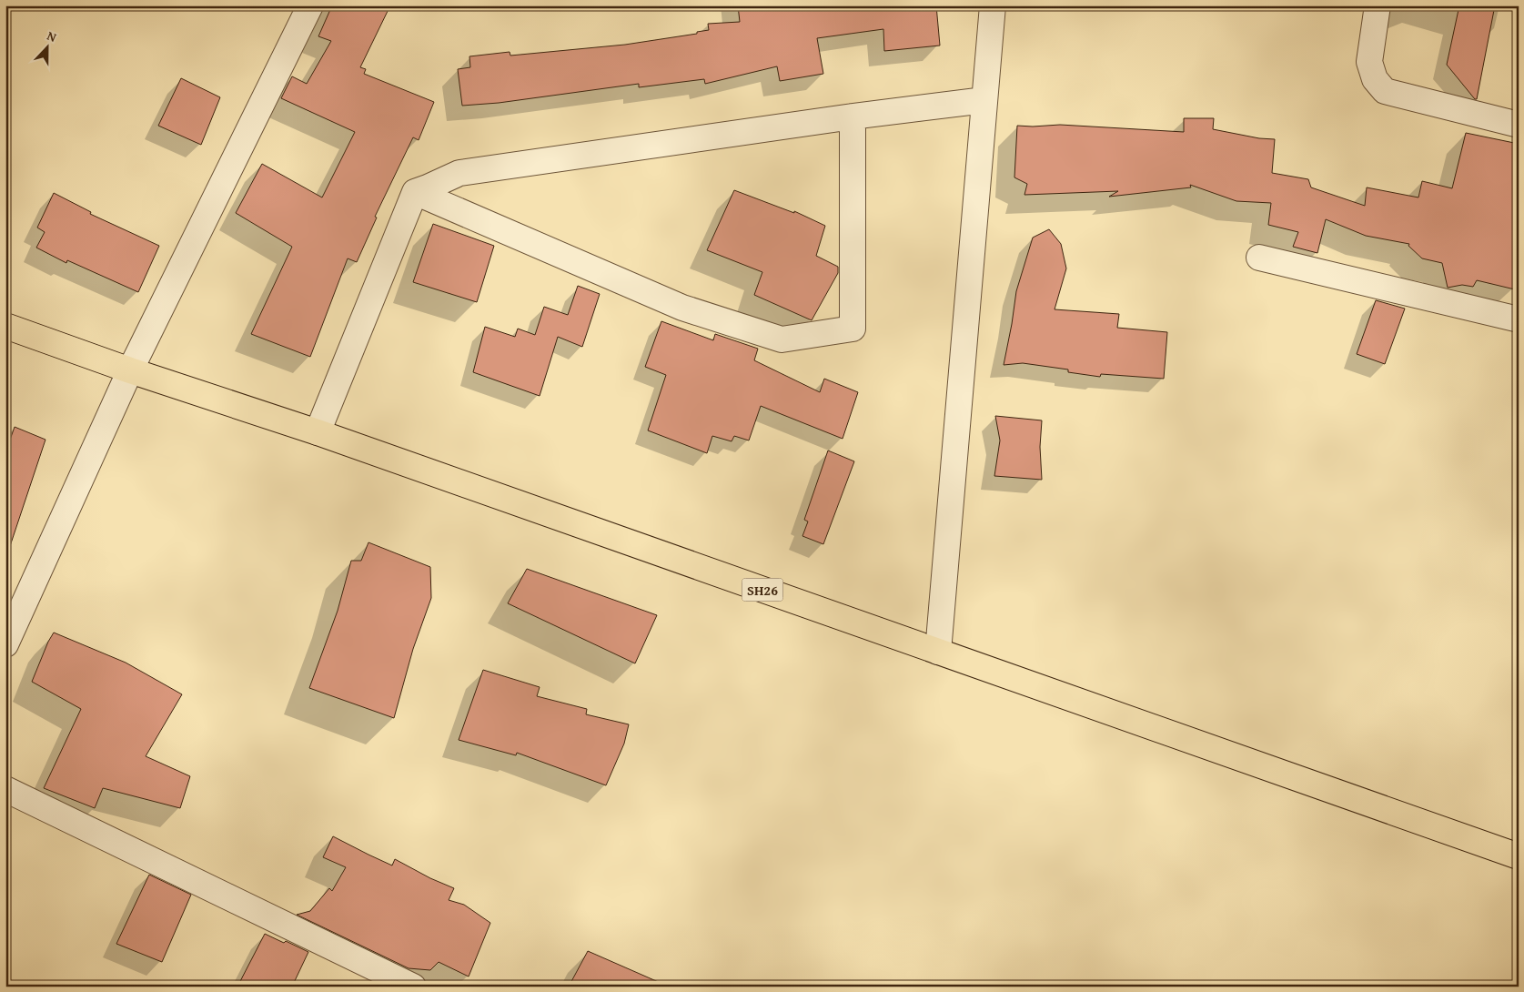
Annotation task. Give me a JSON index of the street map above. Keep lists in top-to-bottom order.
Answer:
{
  "streets": {
    "main road": ["SH26"]
  },
  "north": "top"
}
